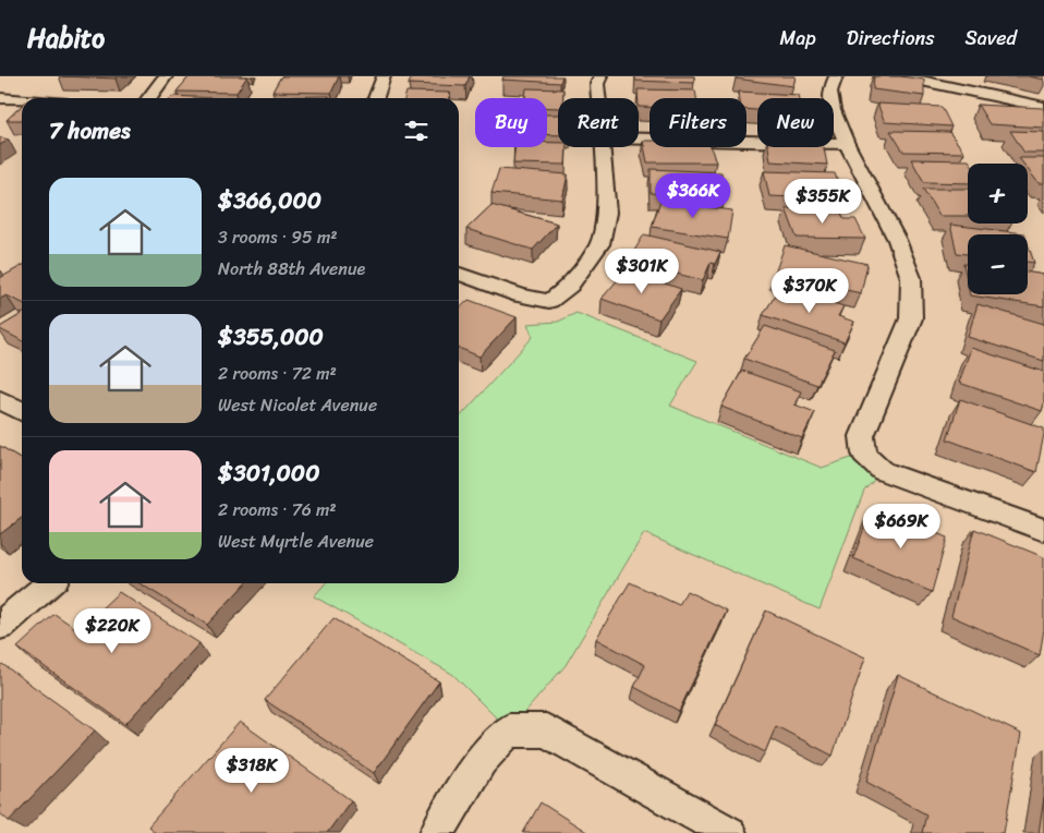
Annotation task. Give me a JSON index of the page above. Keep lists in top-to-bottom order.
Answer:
{
  "page": {
    "header": "Habito",
    "nav": ["Map", "Directions", "Saved"],
    "chip": [
      "Buy",
      "Rent",
      "Filters",
      "New"
    ],
    "heading": "7 homes",
    "map_buttons": ["+", "−"],
    "list": [
      {
        "name": "$366,000",
        "note": "3 rooms · 95 m² · North 88th Avenue"
      },
      {
        "name": "$355,000",
        "note": "2 rooms · 72 m² · West Nicolet Avenue"
      },
      {
        "name": "$301,000",
        "note": "2 rooms · 76 m² · West Myrtle Avenue"
      }
    ],
    "price": [
      "$366K",
      "$355K",
      "$301K",
      "$370K",
      "$669K",
      "$220K",
      "$318K"
    ]
  }
}
